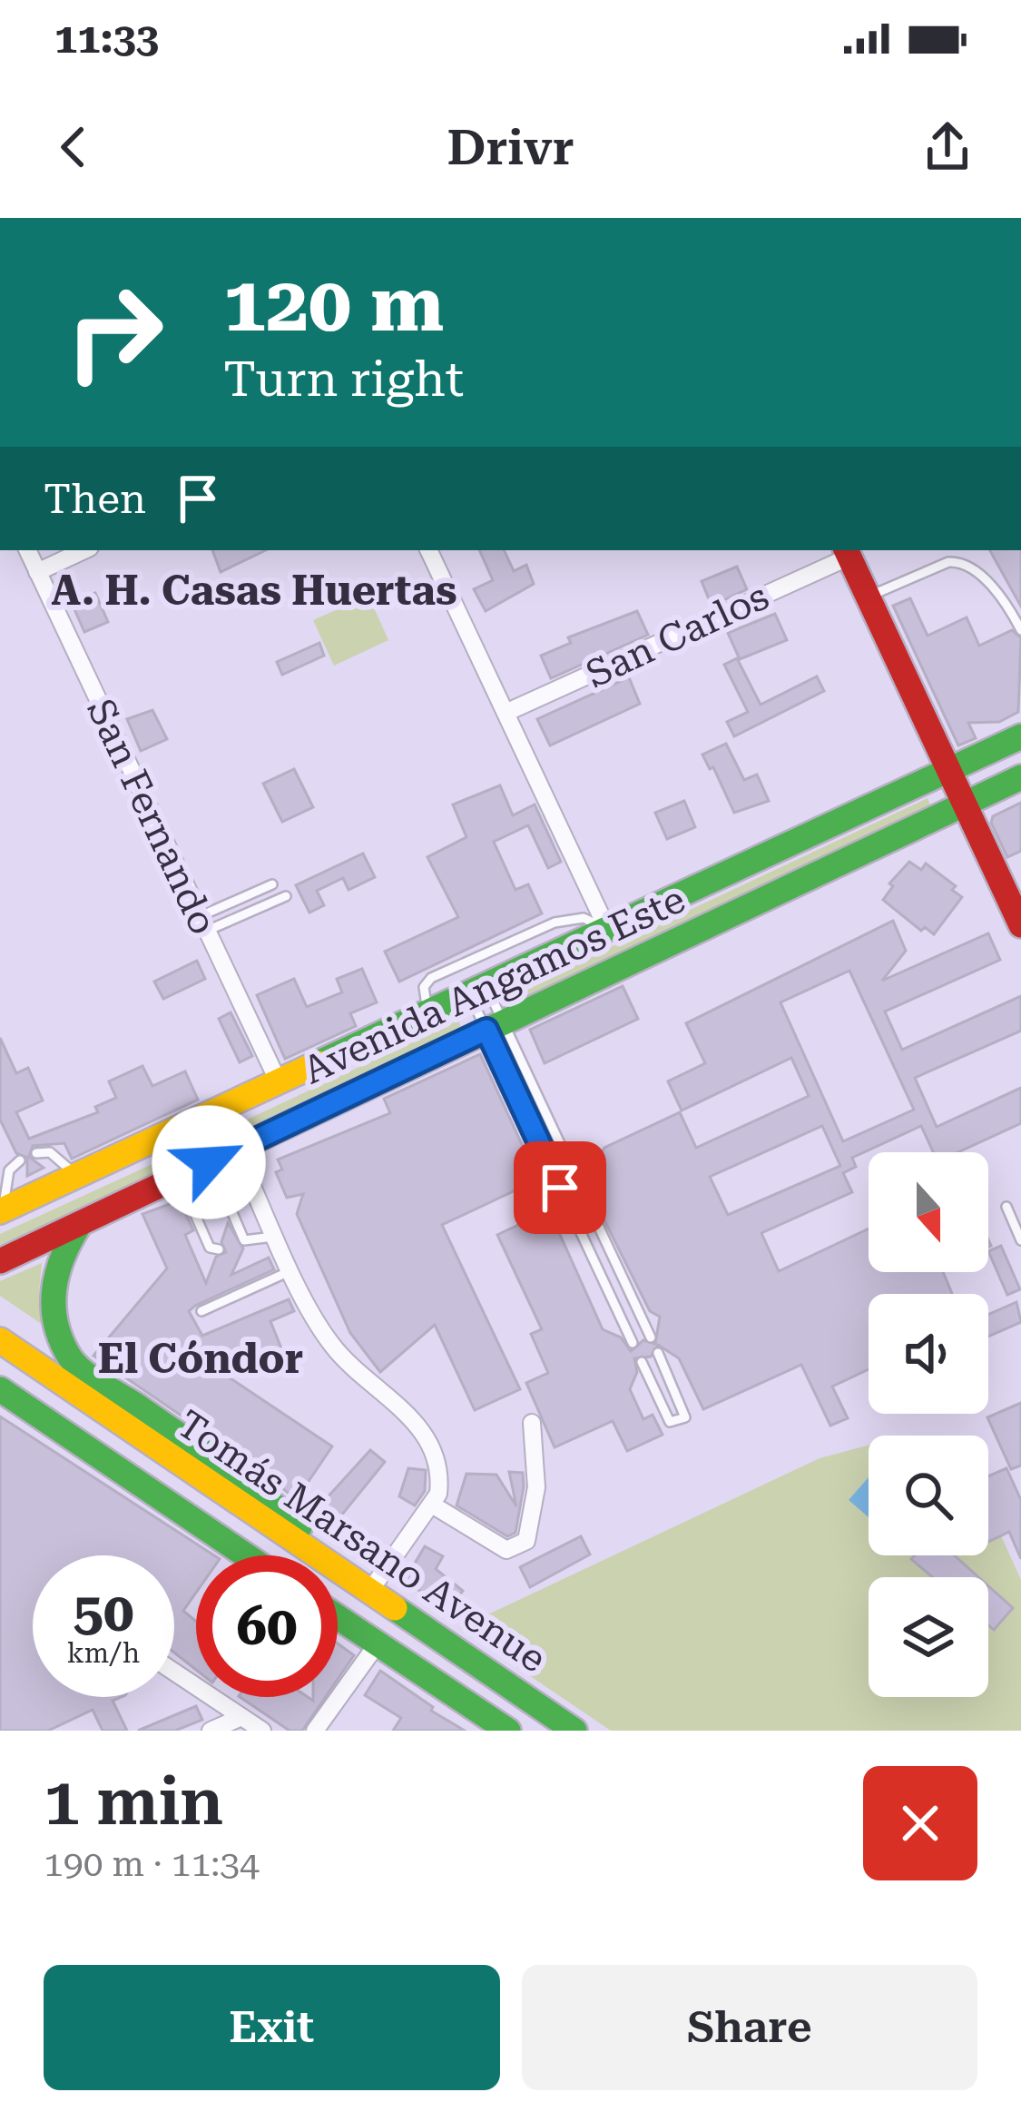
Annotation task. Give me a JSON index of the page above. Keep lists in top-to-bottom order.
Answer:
{
  "streets": {
    "main road": ["Avenida Angamos Este", "Tomás Marsano Avenue"],
    "street": ["San Carlos", "San Fernando"]
  },
  "crossings": [
    ["San Fernando", "Avenida Angamos Este"]
  ],
  "districts": ["A. H. Casas Huertas", "El Cóndor"],
  "north": "bottom",
  "page": {
    "status": "11:33",
    "header": "Drivr",
    "turn": ["120 m", "Turn right"],
    "then": "Then",
    "speed": "50 km/h",
    "limit": "60",
    "heading": ["1 min", "190 m · 11:34"],
    "buttons": ["Exit", "Share"]
  }
}
